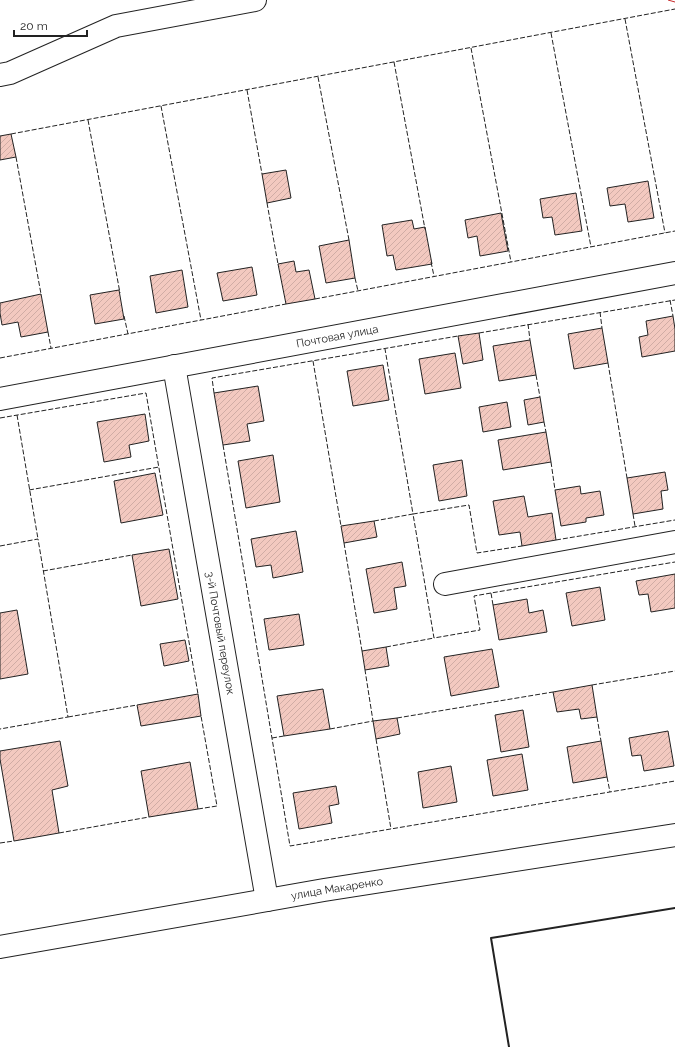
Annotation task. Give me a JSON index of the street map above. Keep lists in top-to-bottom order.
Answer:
{
  "streets": {
    "street": ["Почтовая улица", "3-й Почтовый переулок", "улица Макаренко"]
  },
  "crossings": [
    ["Почтовая улица", "3-й Почтовый переулок"],
    ["3-й Почтовый переулок", "улица Макаренко"]
  ],
  "scale_bar": "20 m"
}
